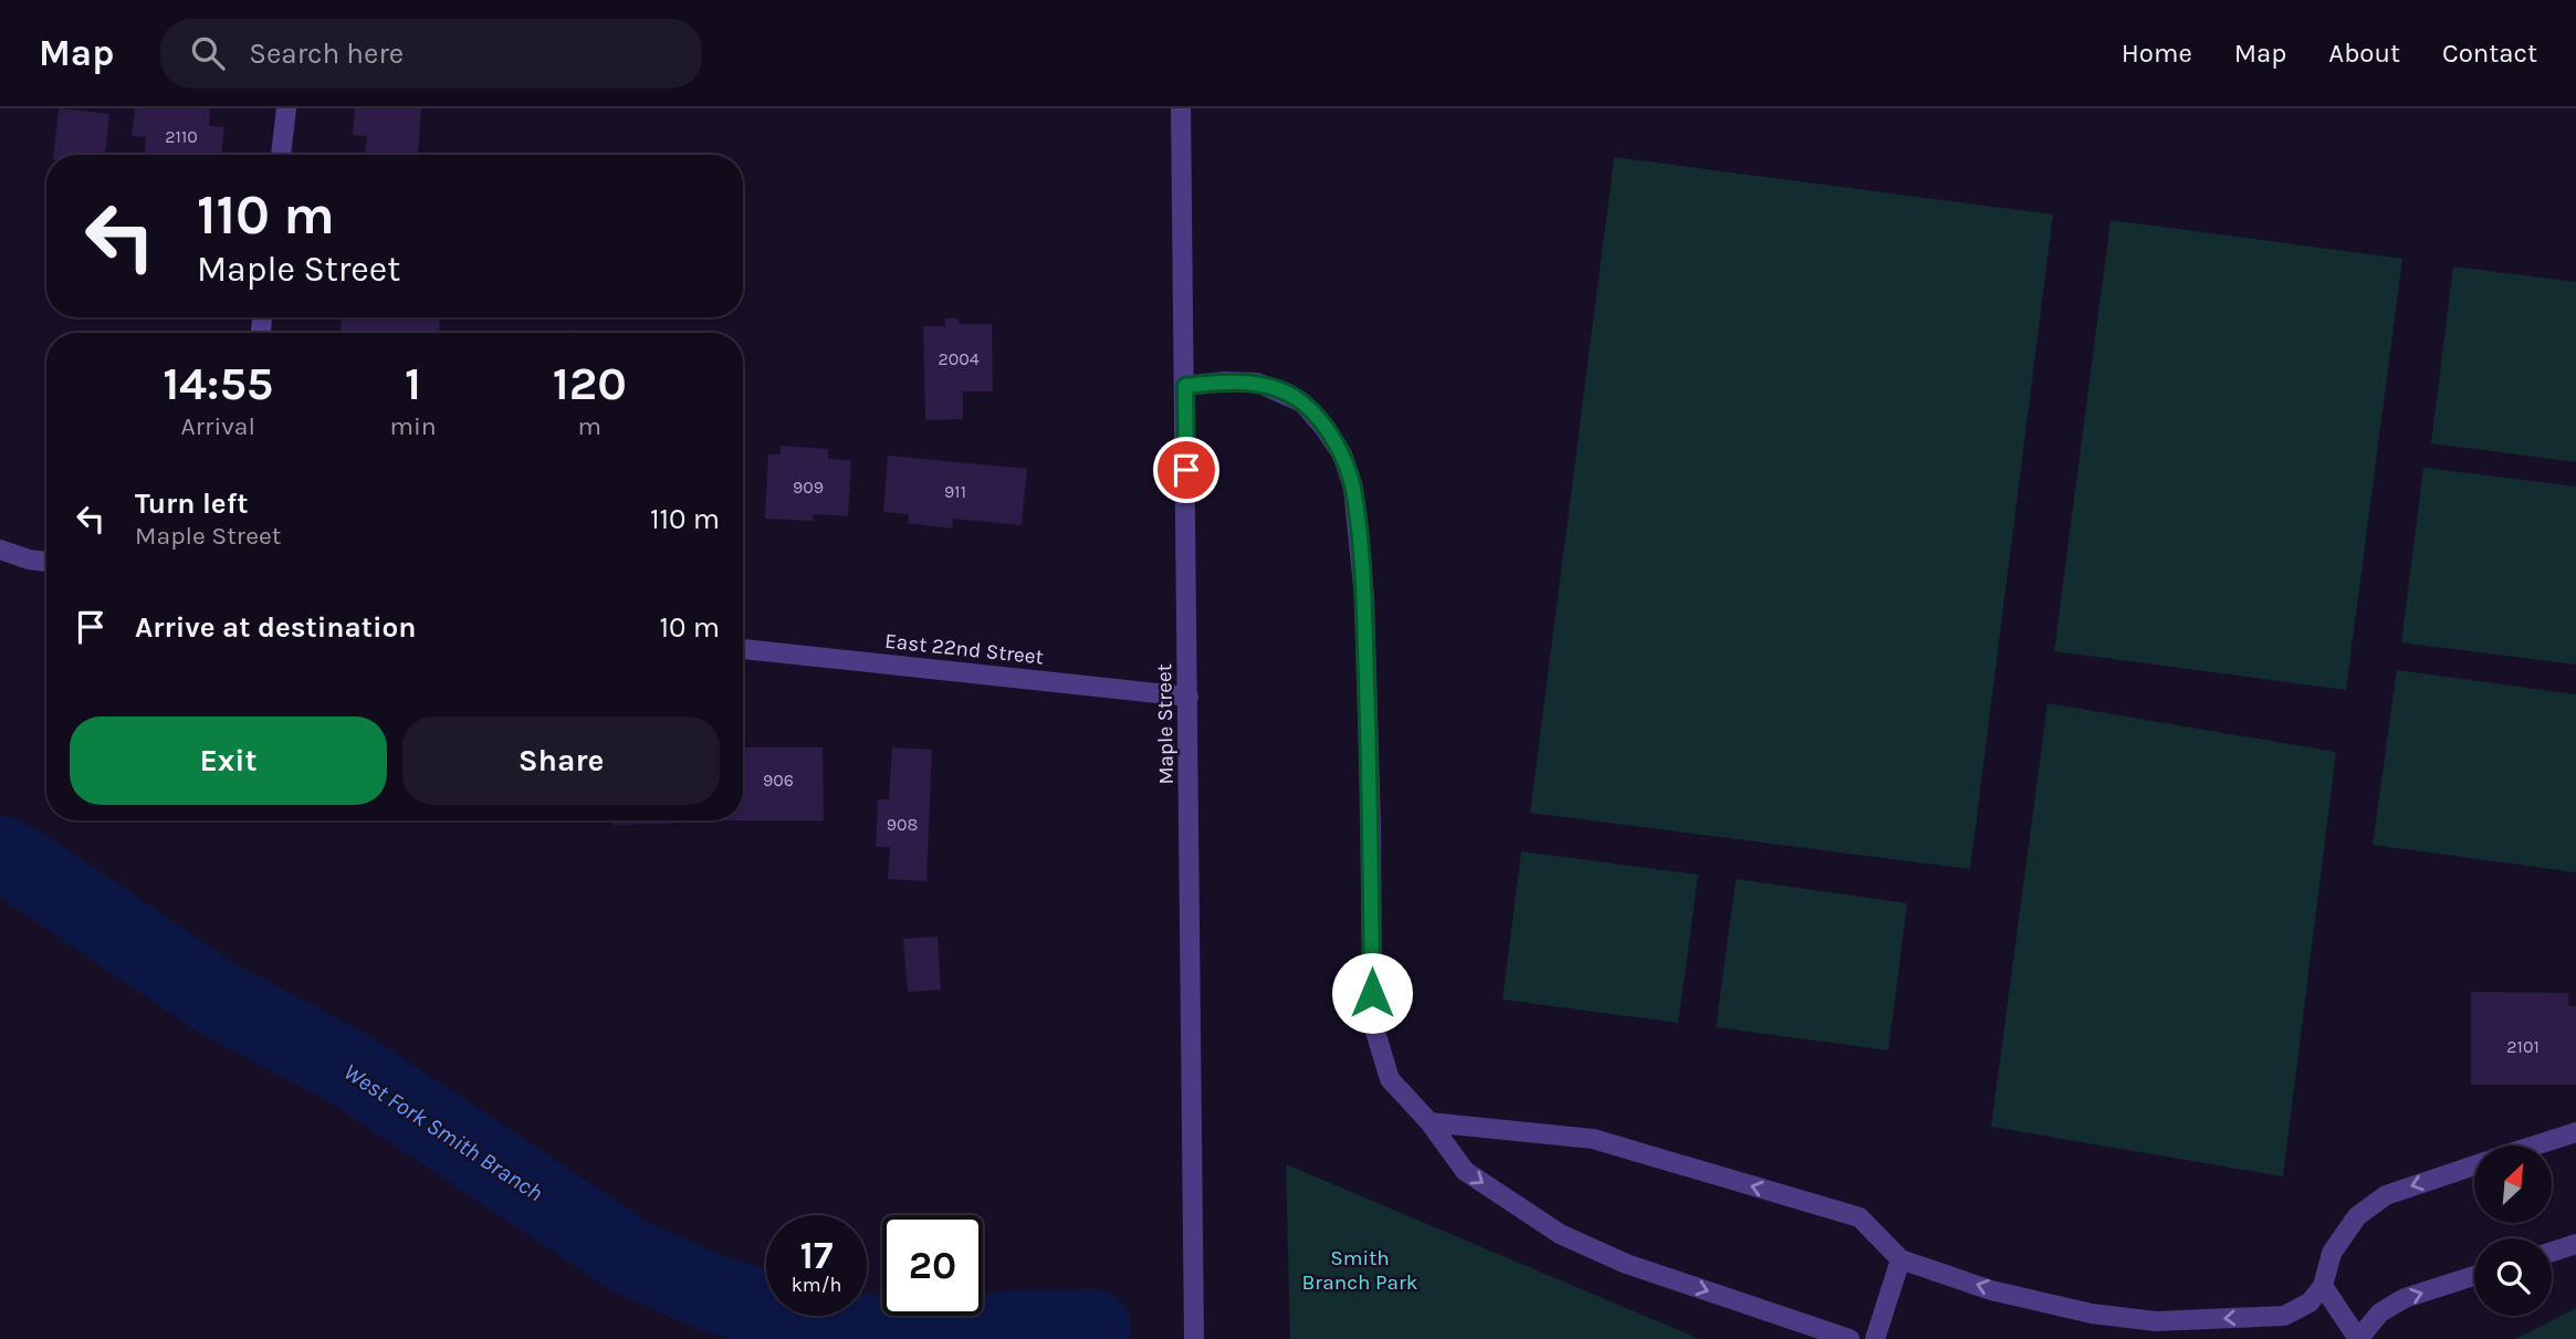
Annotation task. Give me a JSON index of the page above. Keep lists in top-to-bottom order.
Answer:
{
  "streets": {
    "street": ["East 22nd Street", "Maple Street"]
  },
  "crossings": [
    ["East 22nd Street", "Maple Street"]
  ],
  "water": ["West Fork Smith Branch"],
  "parks": ["Smith Branch Park"],
  "house_numbers": [
    "2110",
    "2004",
    "909",
    "911",
    "906",
    "908",
    "2101"
  ],
  "north": "top right",
  "page": {
    "header": "Map",
    "search": "Search here",
    "nav": [
      "Home",
      "Map",
      "About",
      "Contact"
    ],
    "turn": ["110 m", "Maple Street"],
    "eta": [
      "14:55",
      "Arrival",
      "1",
      "min",
      "120",
      "m"
    ],
    "list": [
      {
        "name": "Turn left",
        "note": "Maple Street",
        "value": "110 m"
      },
      {
        "name": "Arrive at destination",
        "value": "10 m"
      }
    ],
    "buttons": ["Exit", "Share"],
    "speed": "17 km/h",
    "limit": "20"
  }
}
